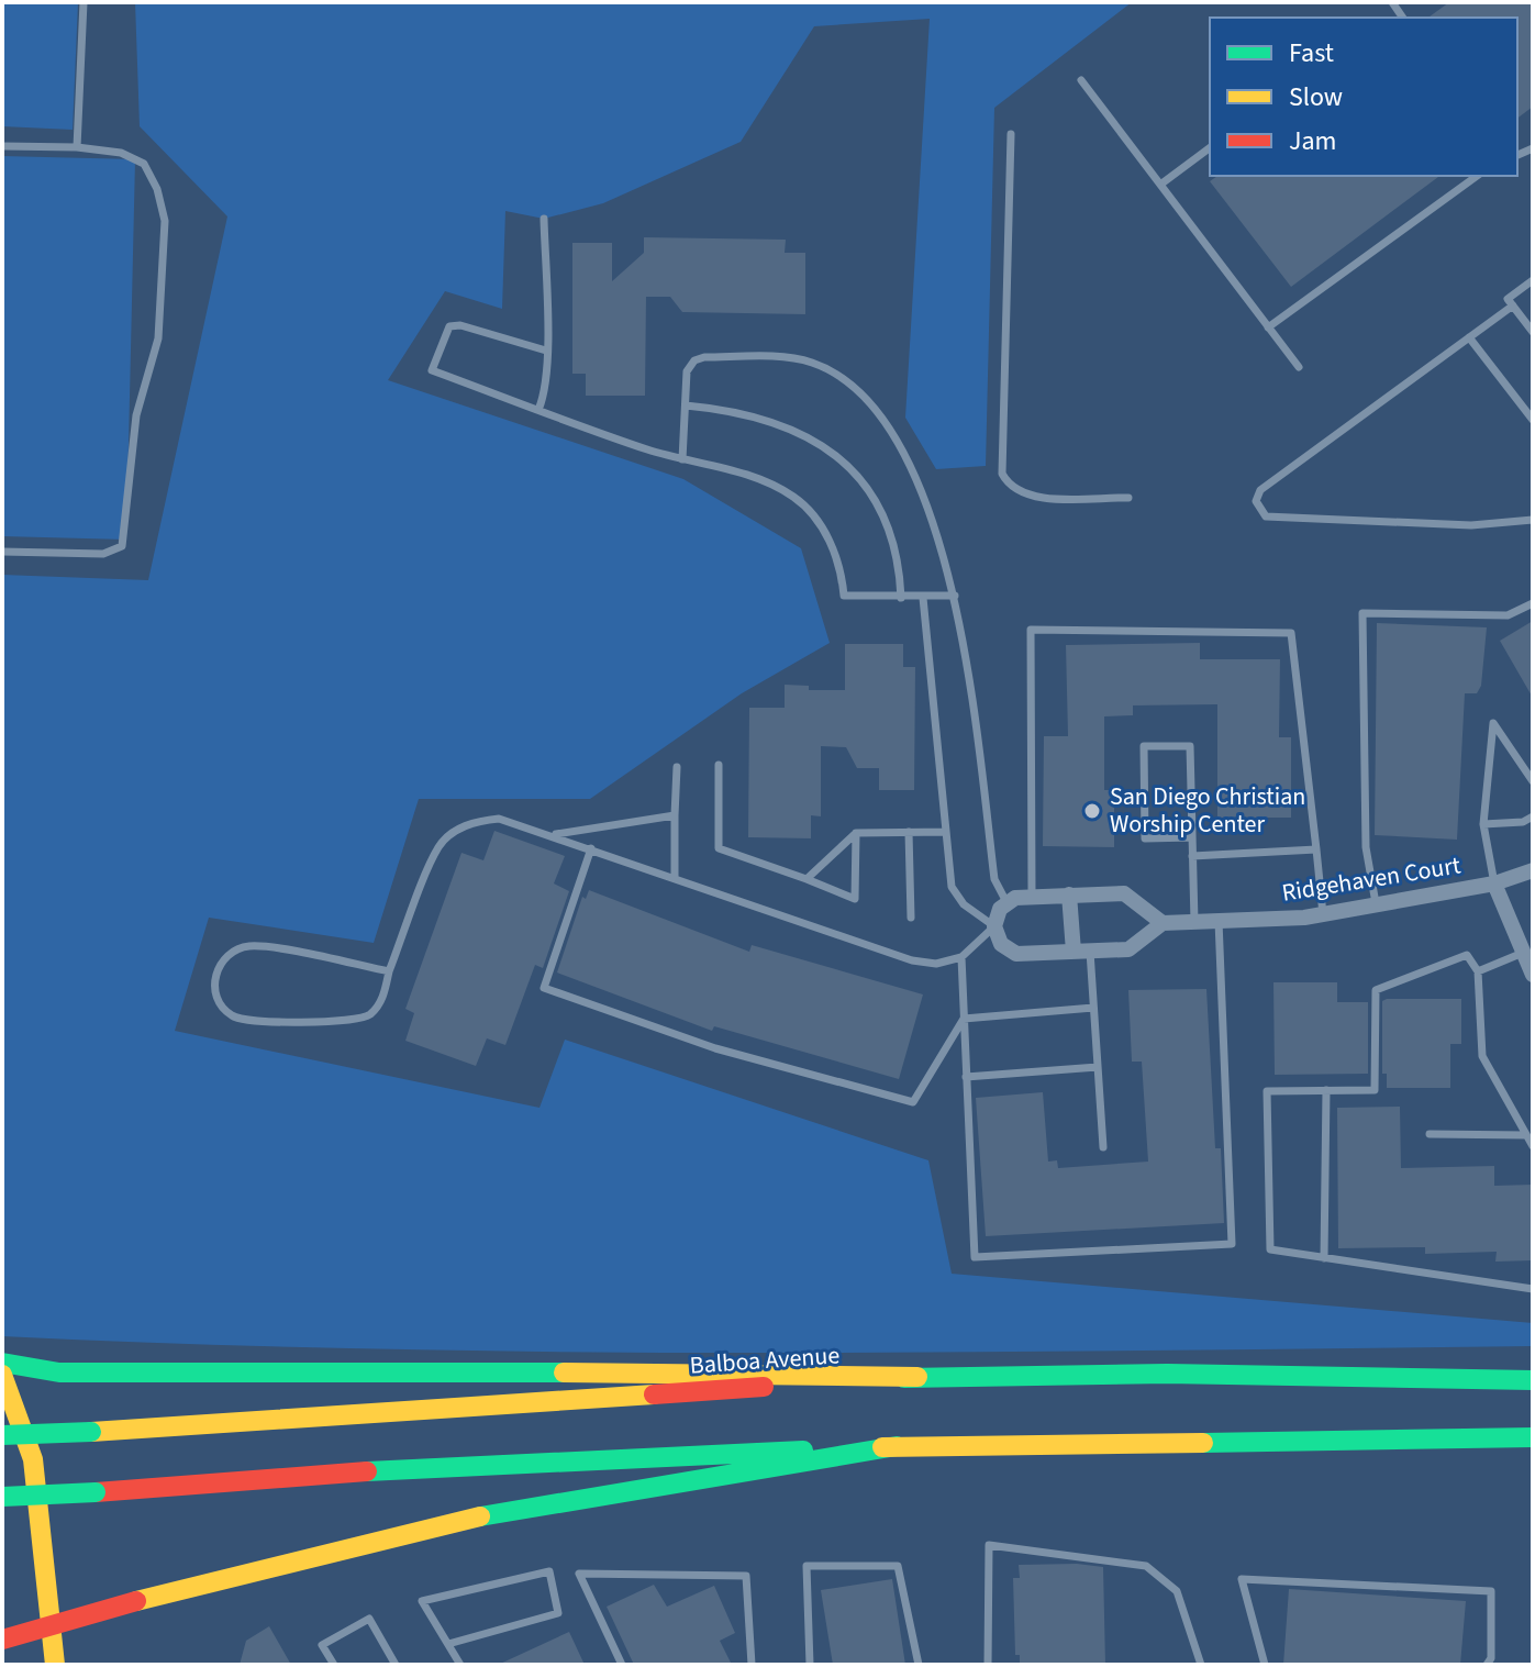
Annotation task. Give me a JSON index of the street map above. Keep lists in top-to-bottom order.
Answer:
{
  "streets": {
    "main road": ["Balboa Avenue"],
    "street": ["Ridgehaven Court"]
  },
  "places": ["San Diego Christian Worship Center"],
  "legend": ["Fast", "Slow", "Jam"]
}
